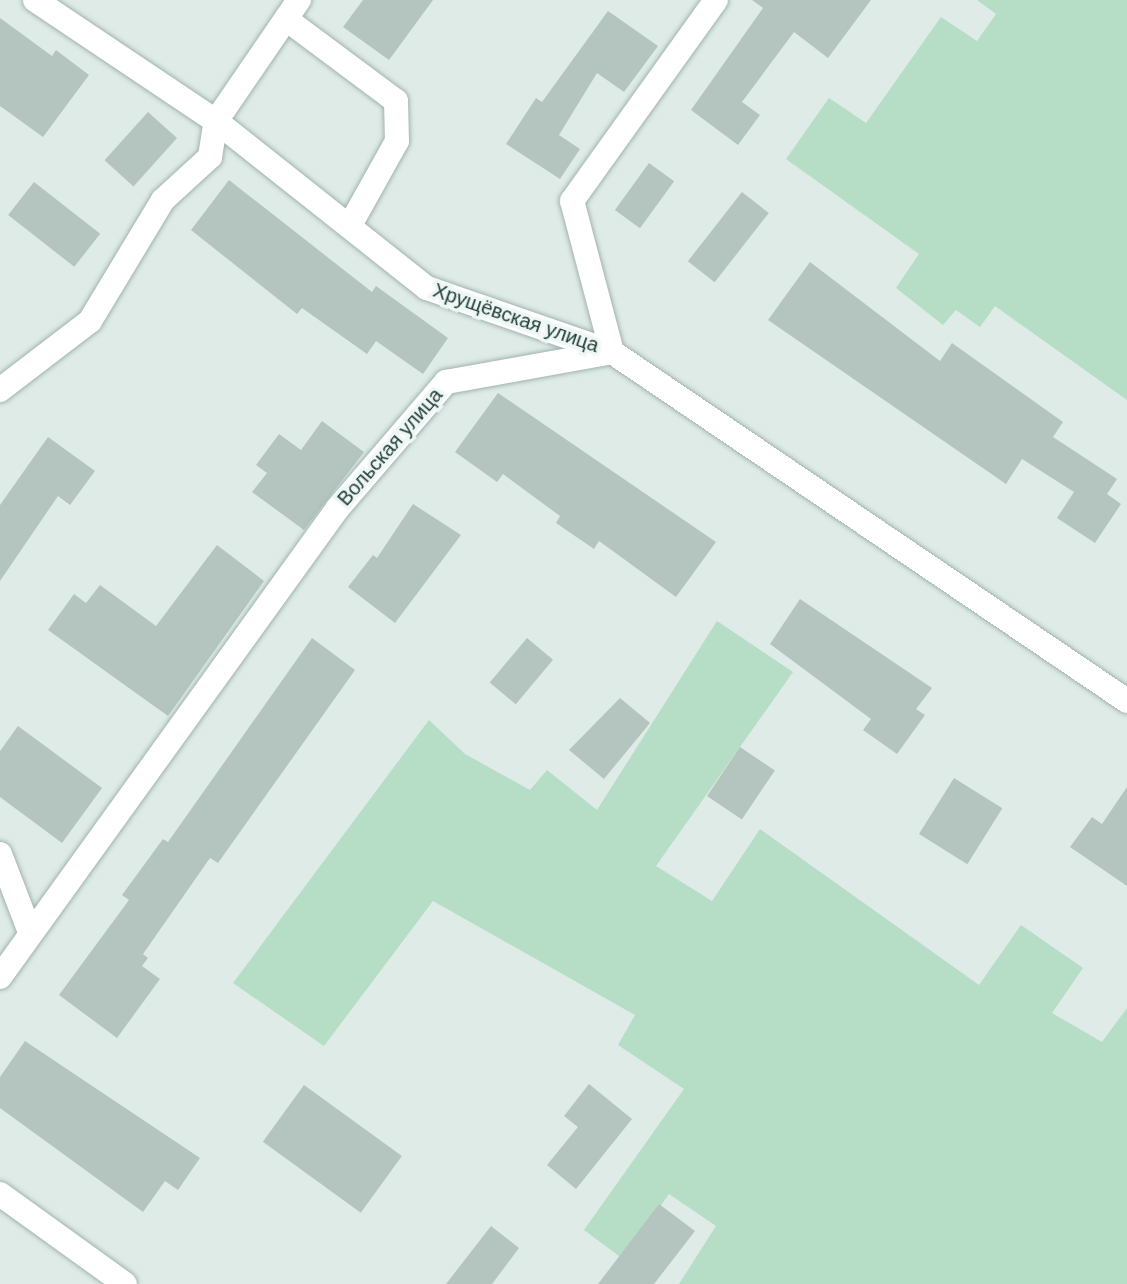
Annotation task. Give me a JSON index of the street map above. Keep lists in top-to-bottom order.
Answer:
{
  "streets": {
    "street": ["Хрущёвская улица", "Вольская улица"]
  },
  "crossings": [
    ["Хрущёвская улица", "Вольская улица"]
  ]
}
